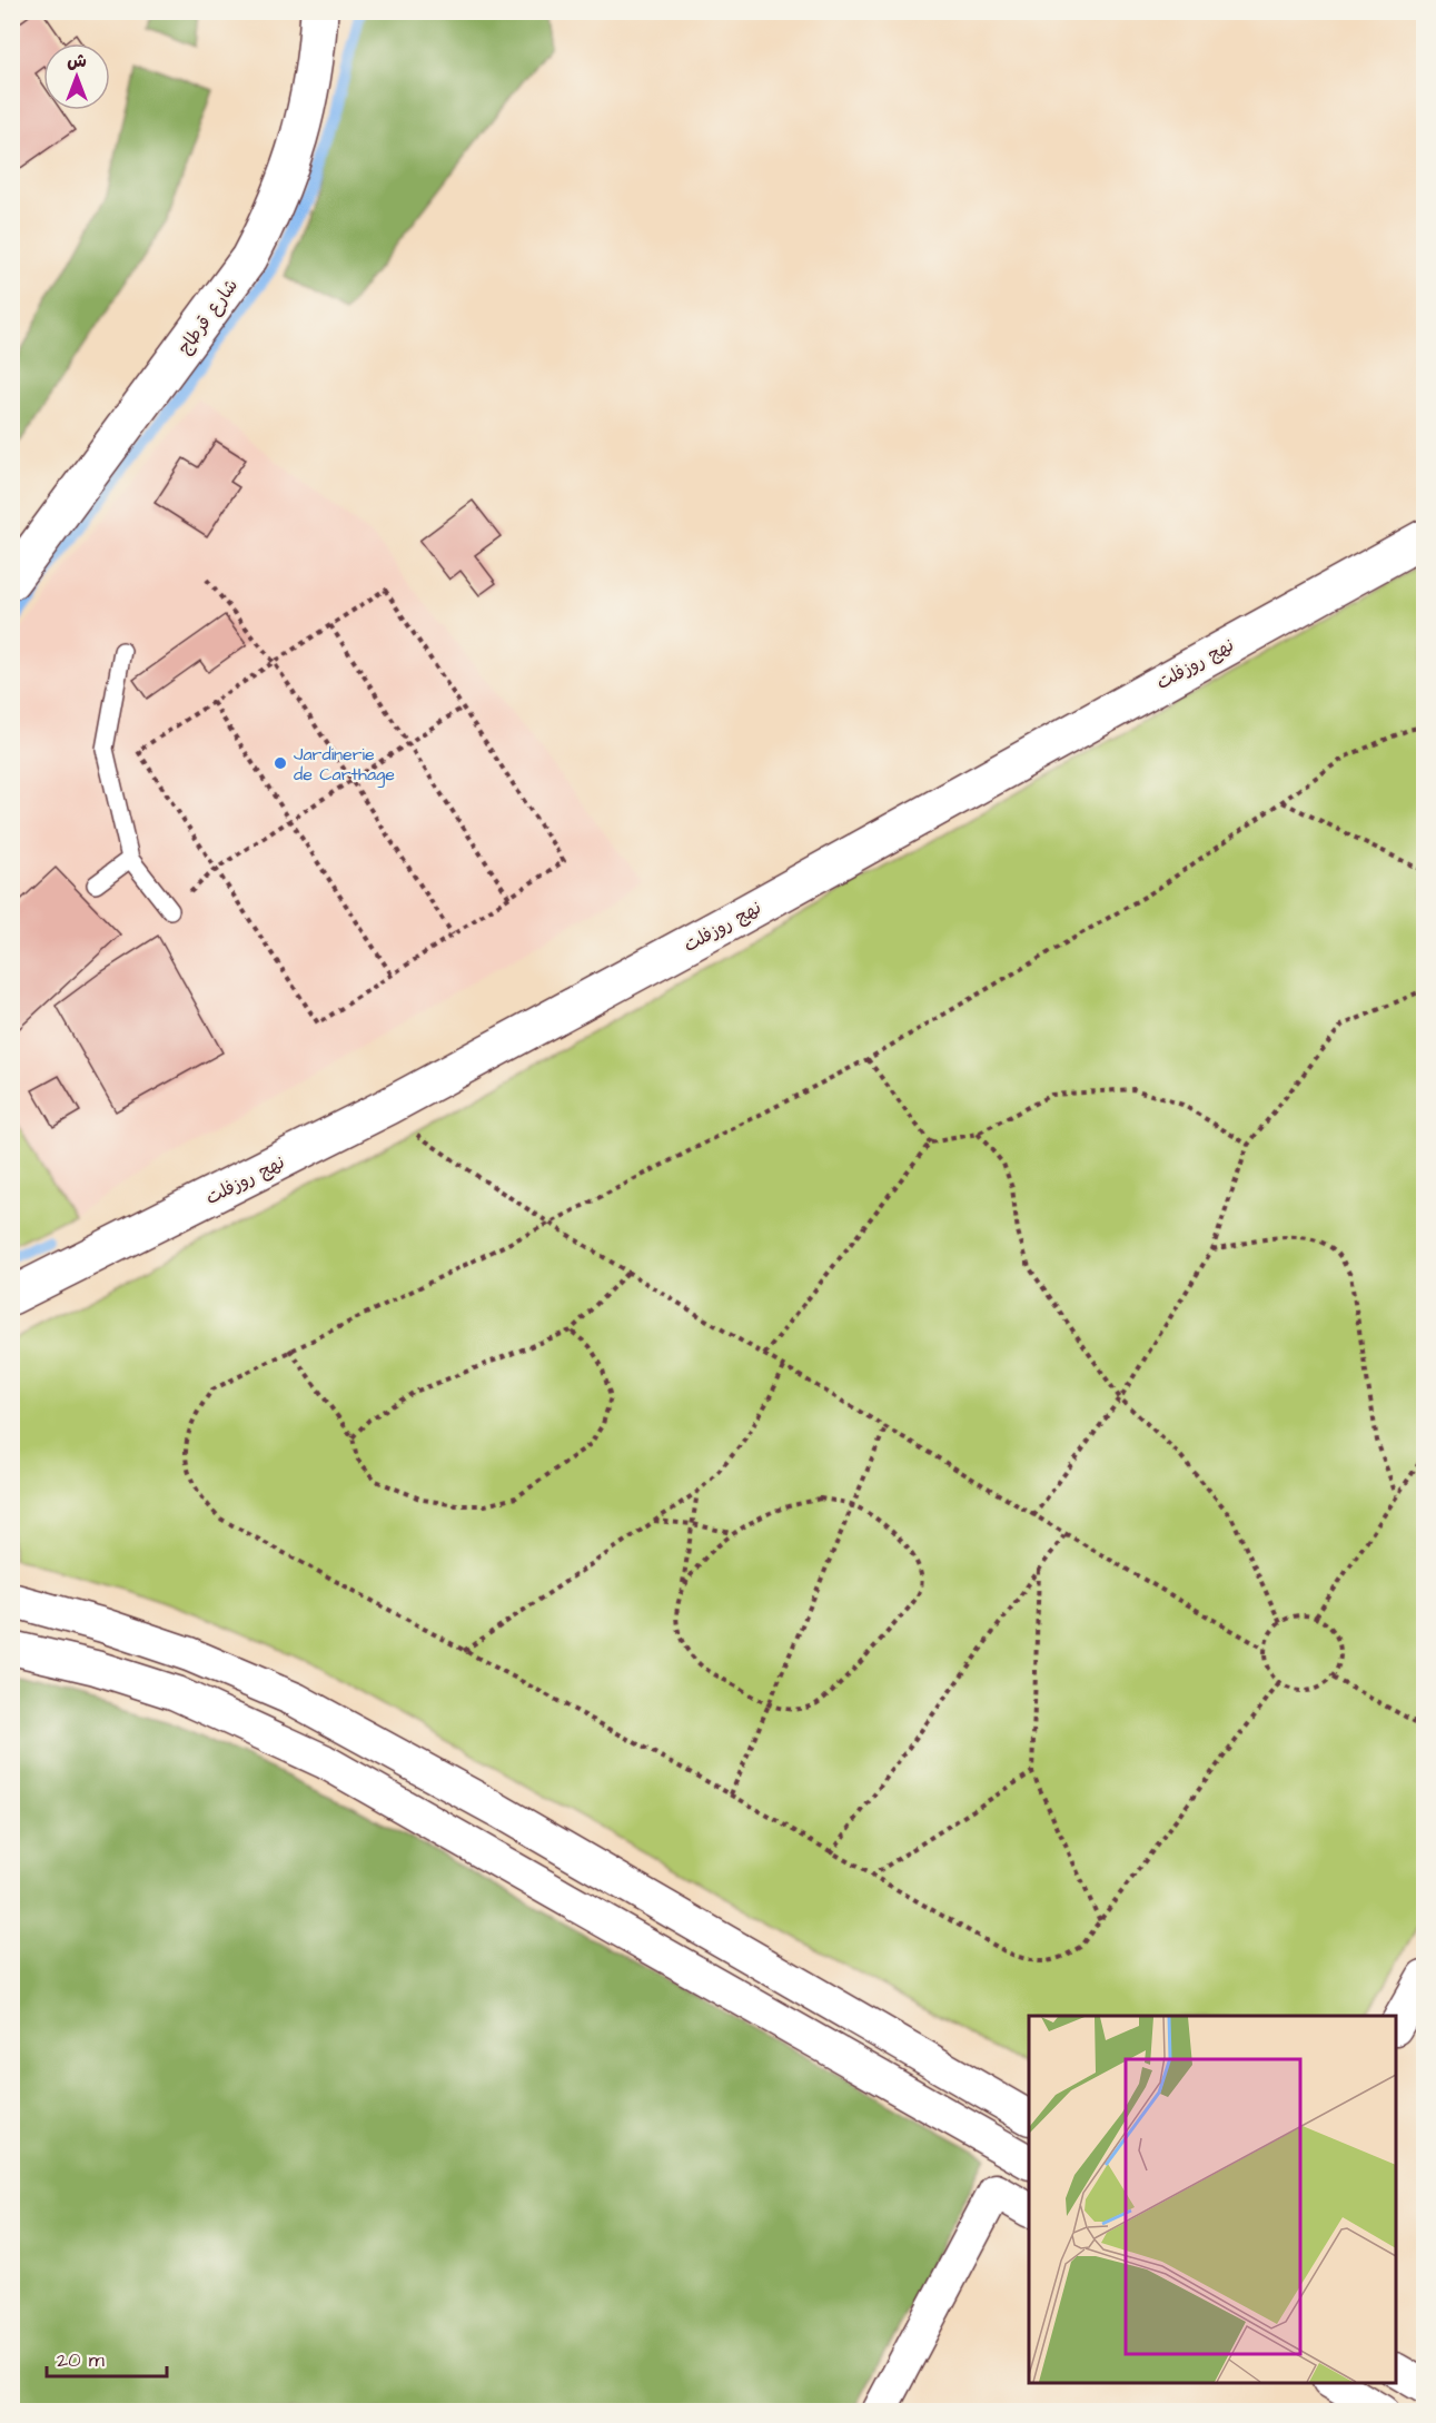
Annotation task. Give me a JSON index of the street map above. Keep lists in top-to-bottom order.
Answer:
{
  "streets": {
    "street": ["شارع قرطاج", "نهج روزفلت"]
  },
  "places": ["Jardinerie de Carthage"],
  "scale_bar": "20 m",
  "north": "top"
}
